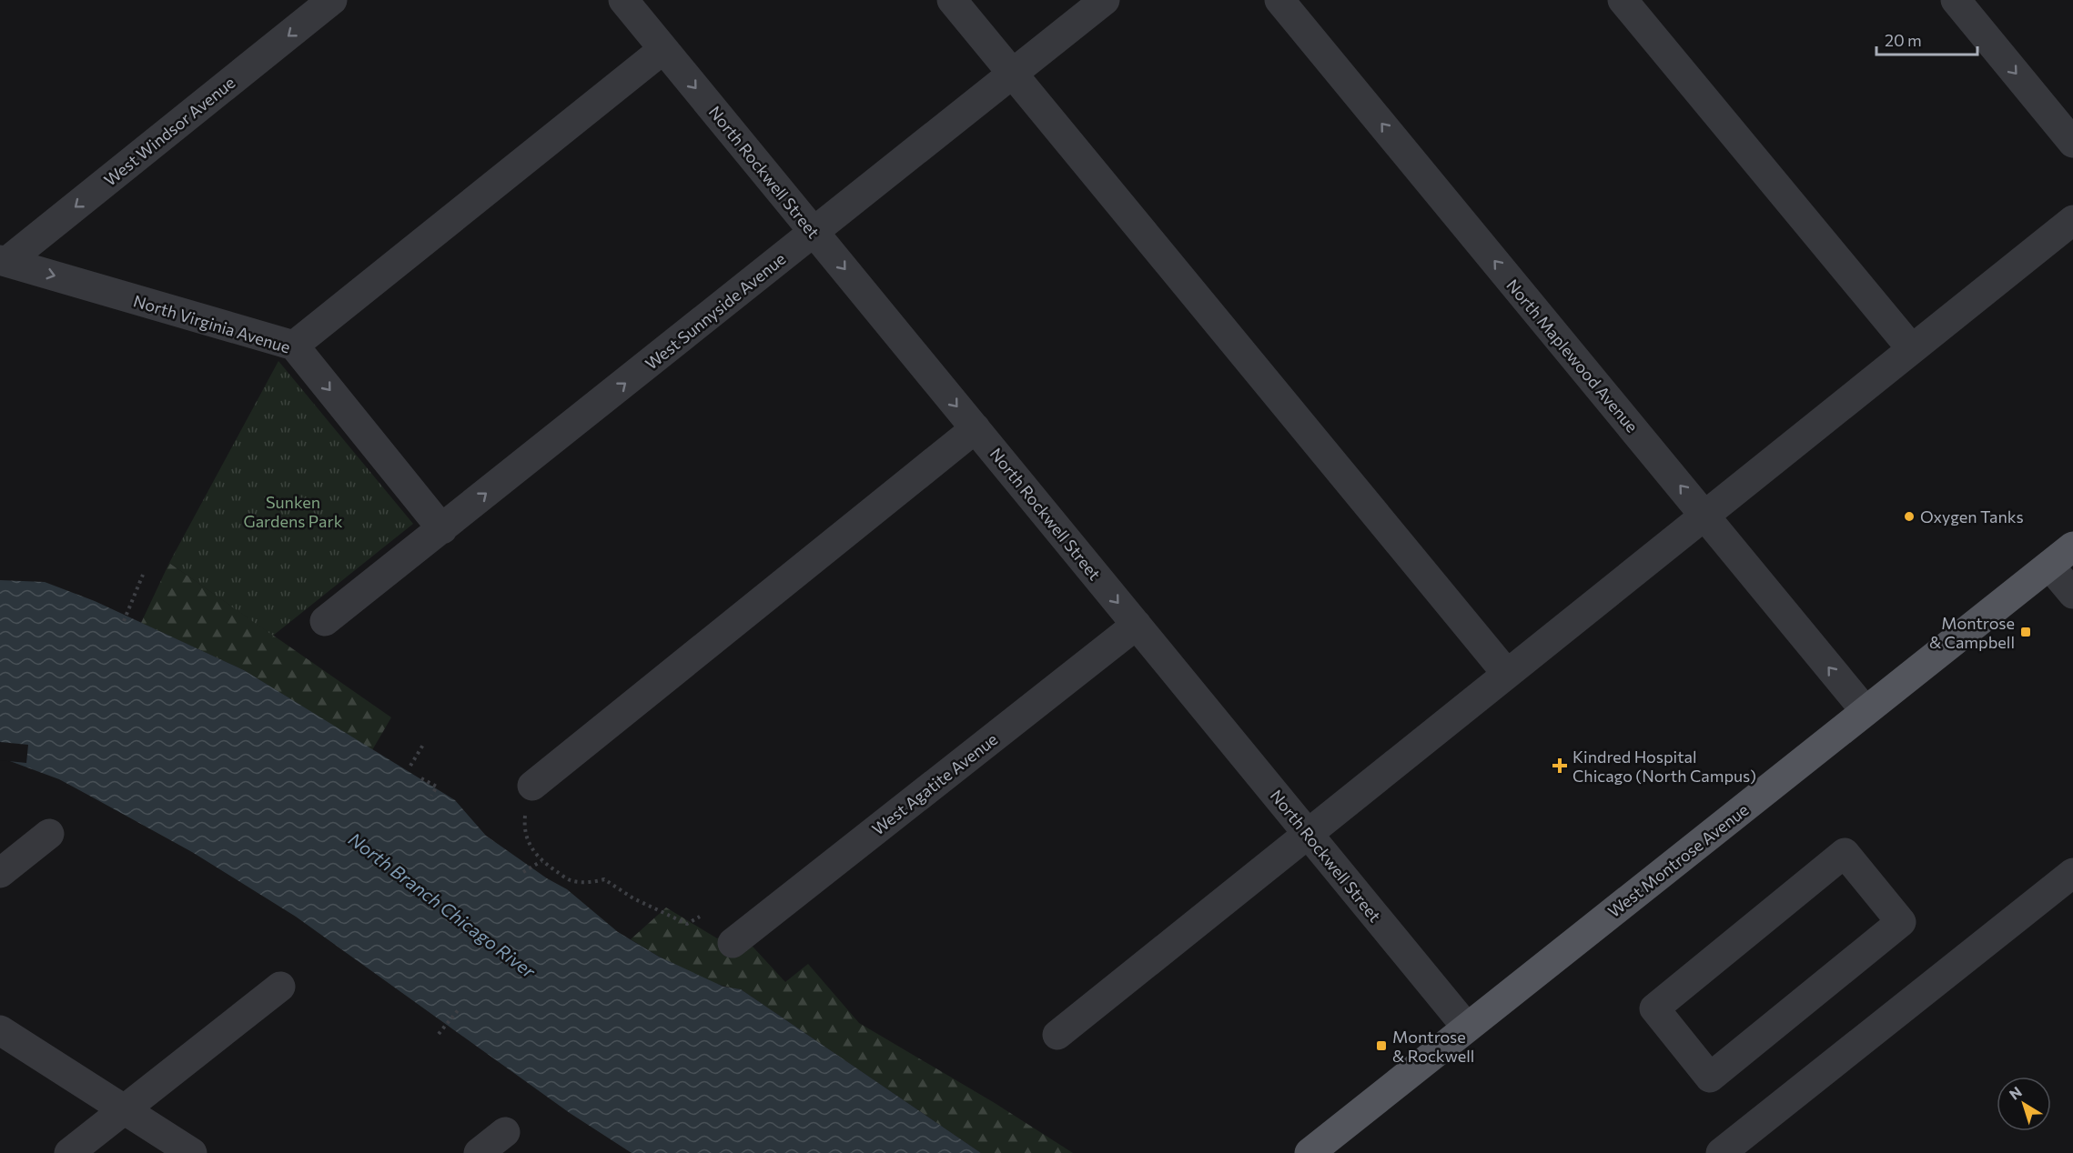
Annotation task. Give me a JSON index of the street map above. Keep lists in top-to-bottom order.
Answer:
{
  "streets": {
    "main road": ["West Montrose Avenue"],
    "street": [
      "West Windsor Avenue",
      "North Rockwell Street",
      "West Sunnyside Avenue",
      "North Virginia Avenue",
      "North Maplewood Avenue",
      "West Agatite Avenue"
    ]
  },
  "crossings": [
    ["West Windsor Avenue", "North Virginia Avenue"],
    ["North Rockwell Street", "West Sunnyside Avenue"],
    ["North Rockwell Street", "West Agatite Avenue"],
    ["North Rockwell Street", "West Montrose Avenue"],
    ["West Sunnyside Avenue", "North Virginia Avenue"],
    ["North Maplewood Avenue", "West Montrose Avenue"]
  ],
  "one_way": ["North Virginia Avenue"],
  "water": ["North Branch Chicago River"],
  "parks": ["Sunken Gardens Park"],
  "places": {
    "other": ["Oxygen Tanks"],
    "transit": ["Montrose & Campbell", "Montrose & Rockwell"],
    "health": ["Kindred Hospital Chicago (North Campus)"]
  },
  "scale_bar": "20 m",
  "north": "top left"
}
